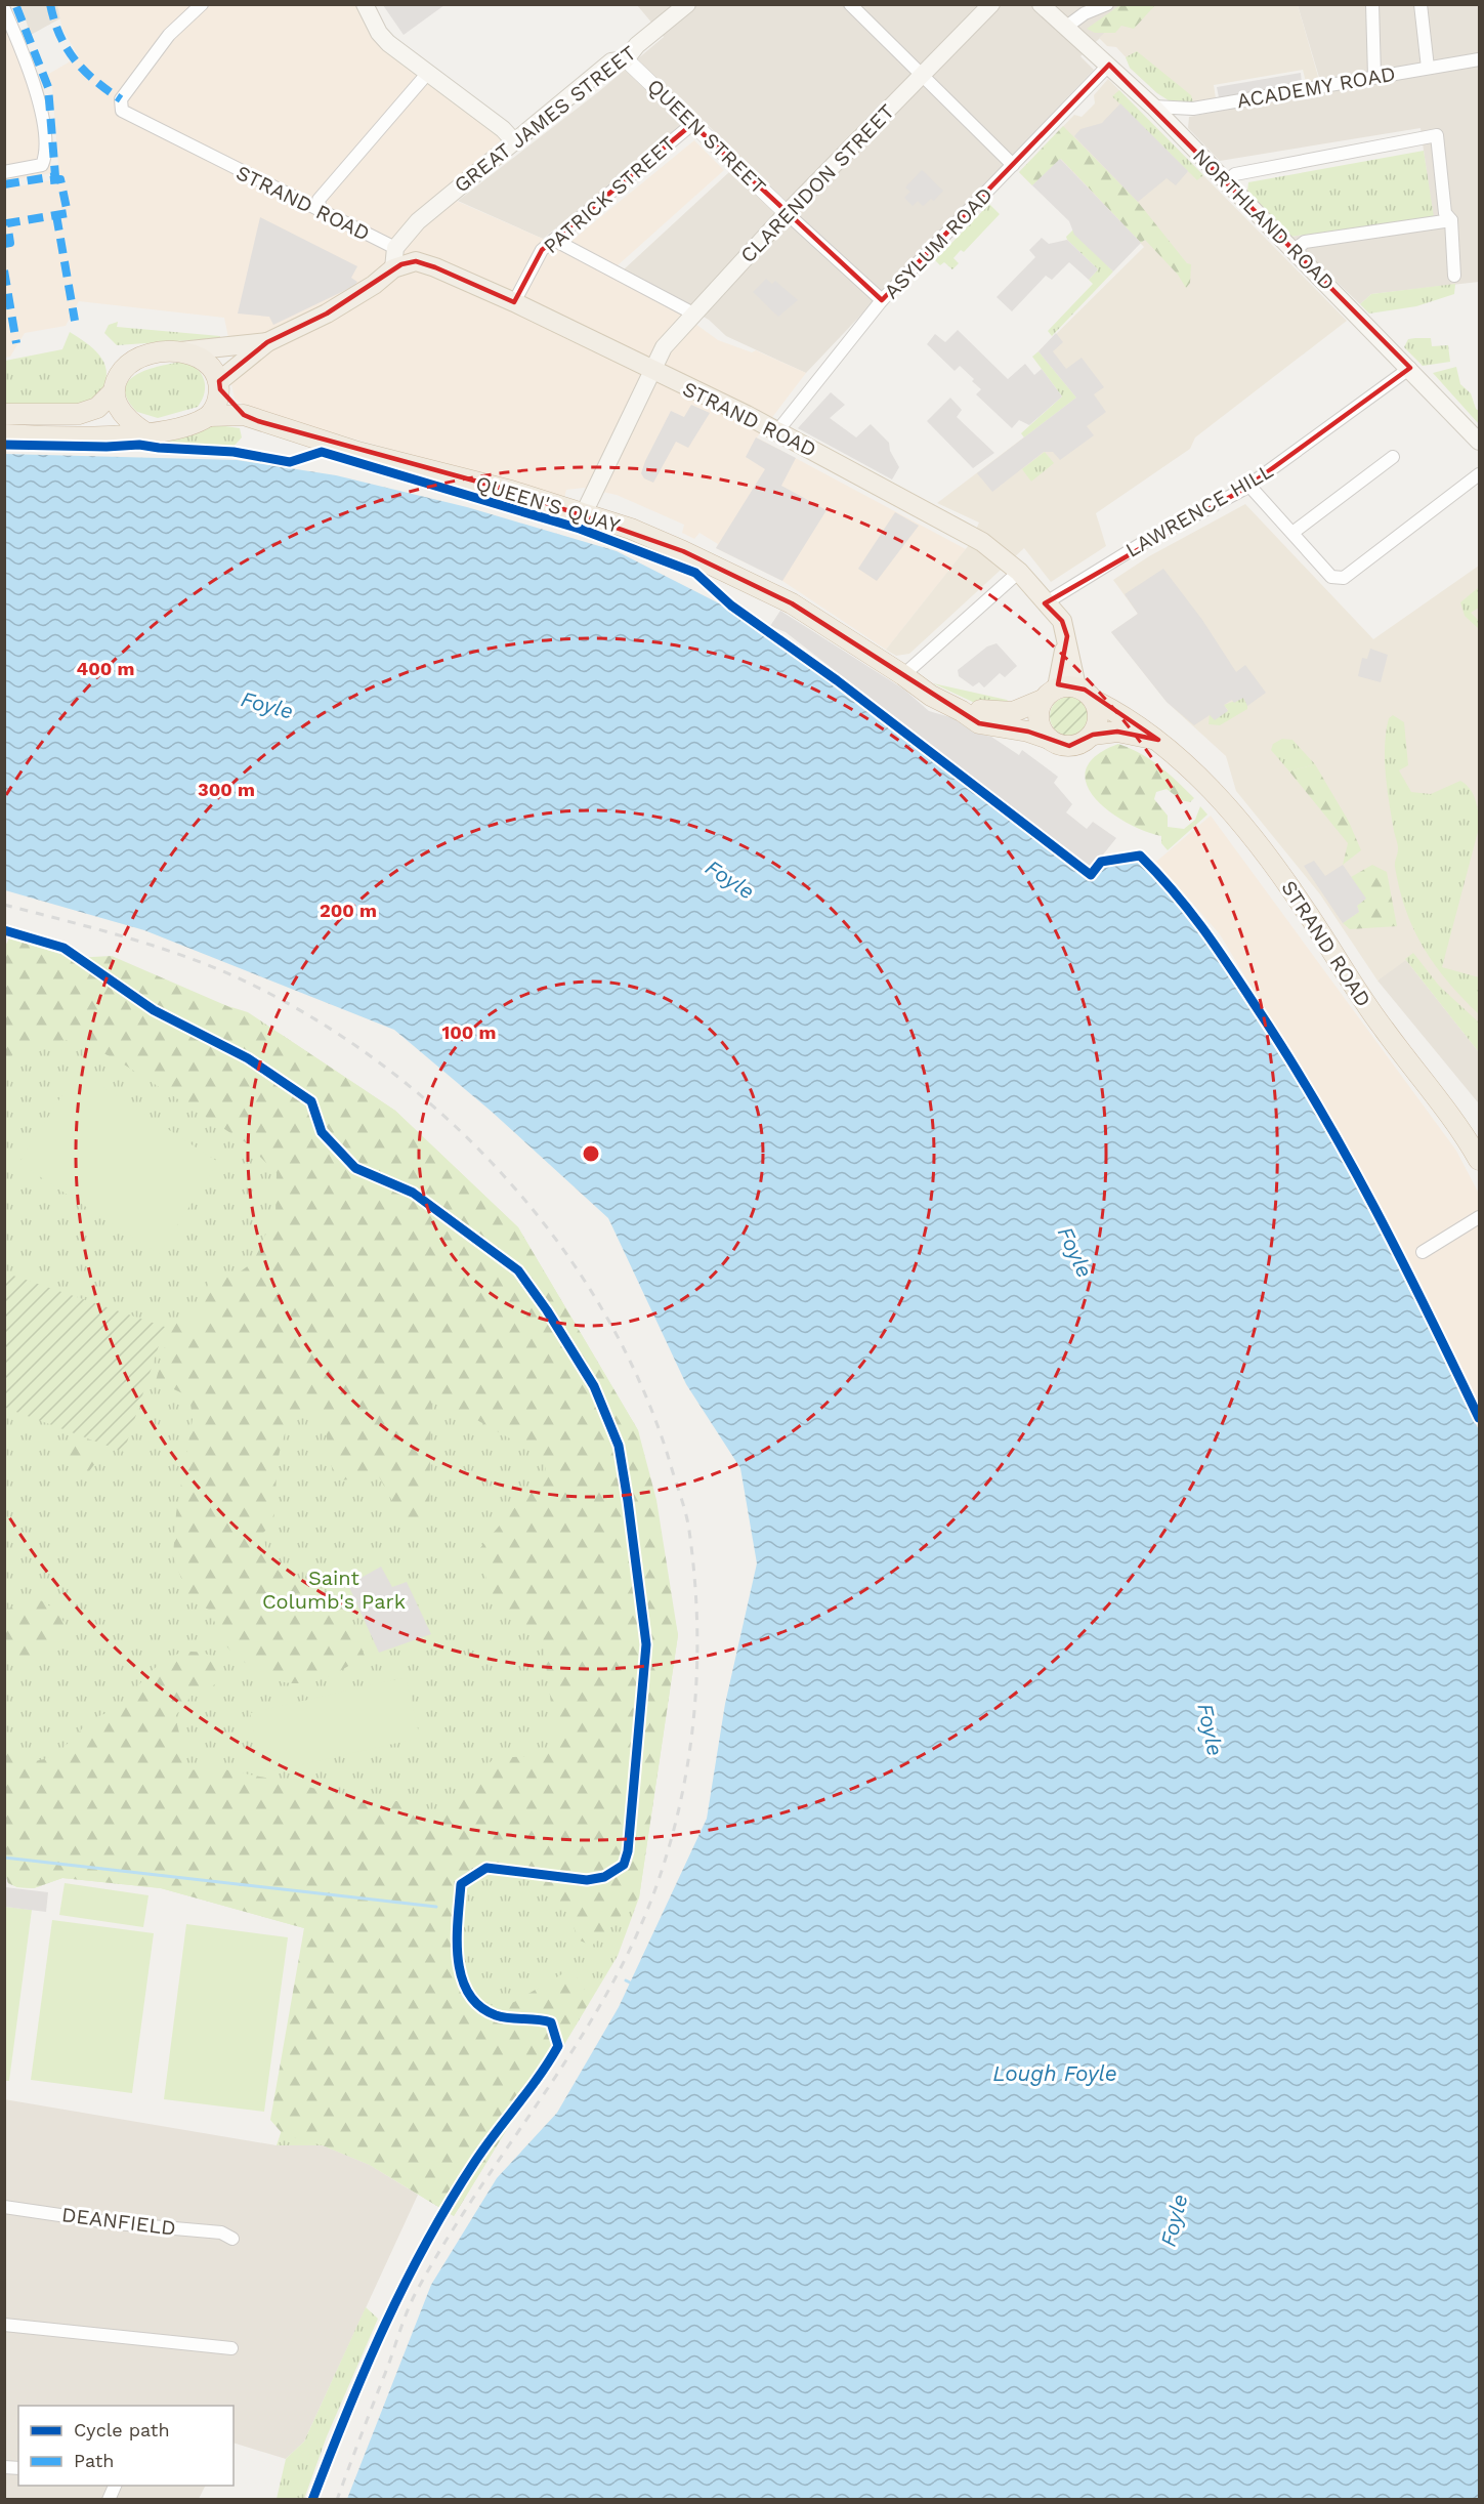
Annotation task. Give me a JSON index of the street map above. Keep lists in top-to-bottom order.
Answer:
{
  "streets": {
    "highway": ["STRAND ROAD", "QUEEN'S QUAY"],
    "main road": ["GREAT JAMES STREET", "CLARENDON STREET", "NORTHLAND ROAD"],
    "street": [
      "ACADEMY ROAD",
      "QUEEN STREET",
      "PATRICK STREET",
      "ASYLUM ROAD",
      "LAWRENCE HILL",
      "DEANFIELD"
    ]
  },
  "crossings": [
    ["ACADEMY ROAD", "NORTHLAND ROAD"],
    ["GREAT JAMES STREET", "QUEEN STREET"],
    ["GREAT JAMES STREET", "STRAND ROAD"],
    ["QUEEN STREET", "CLARENDON STREET"],
    ["QUEEN STREET", "PATRICK STREET"],
    ["CLARENDON STREET", "STRAND ROAD"],
    ["CLARENDON STREET", "QUEEN'S QUAY"],
    ["PATRICK STREET", "STRAND ROAD"],
    ["STRAND ROAD", "ASYLUM ROAD"],
    ["STRAND ROAD", "QUEEN'S QUAY"],
    ["STRAND ROAD", "LAWRENCE HILL"],
    ["NORTHLAND ROAD", "ASYLUM ROAD"],
    ["NORTHLAND ROAD", "LAWRENCE HILL"]
  ],
  "water": ["Foyle", "Lough Foyle"],
  "parks": ["Saint Columb's Park"],
  "legend": ["Cycle path", "Path"],
  "rings": [
    "400 m",
    "300 m",
    "200 m",
    "100 m"
  ]
}
